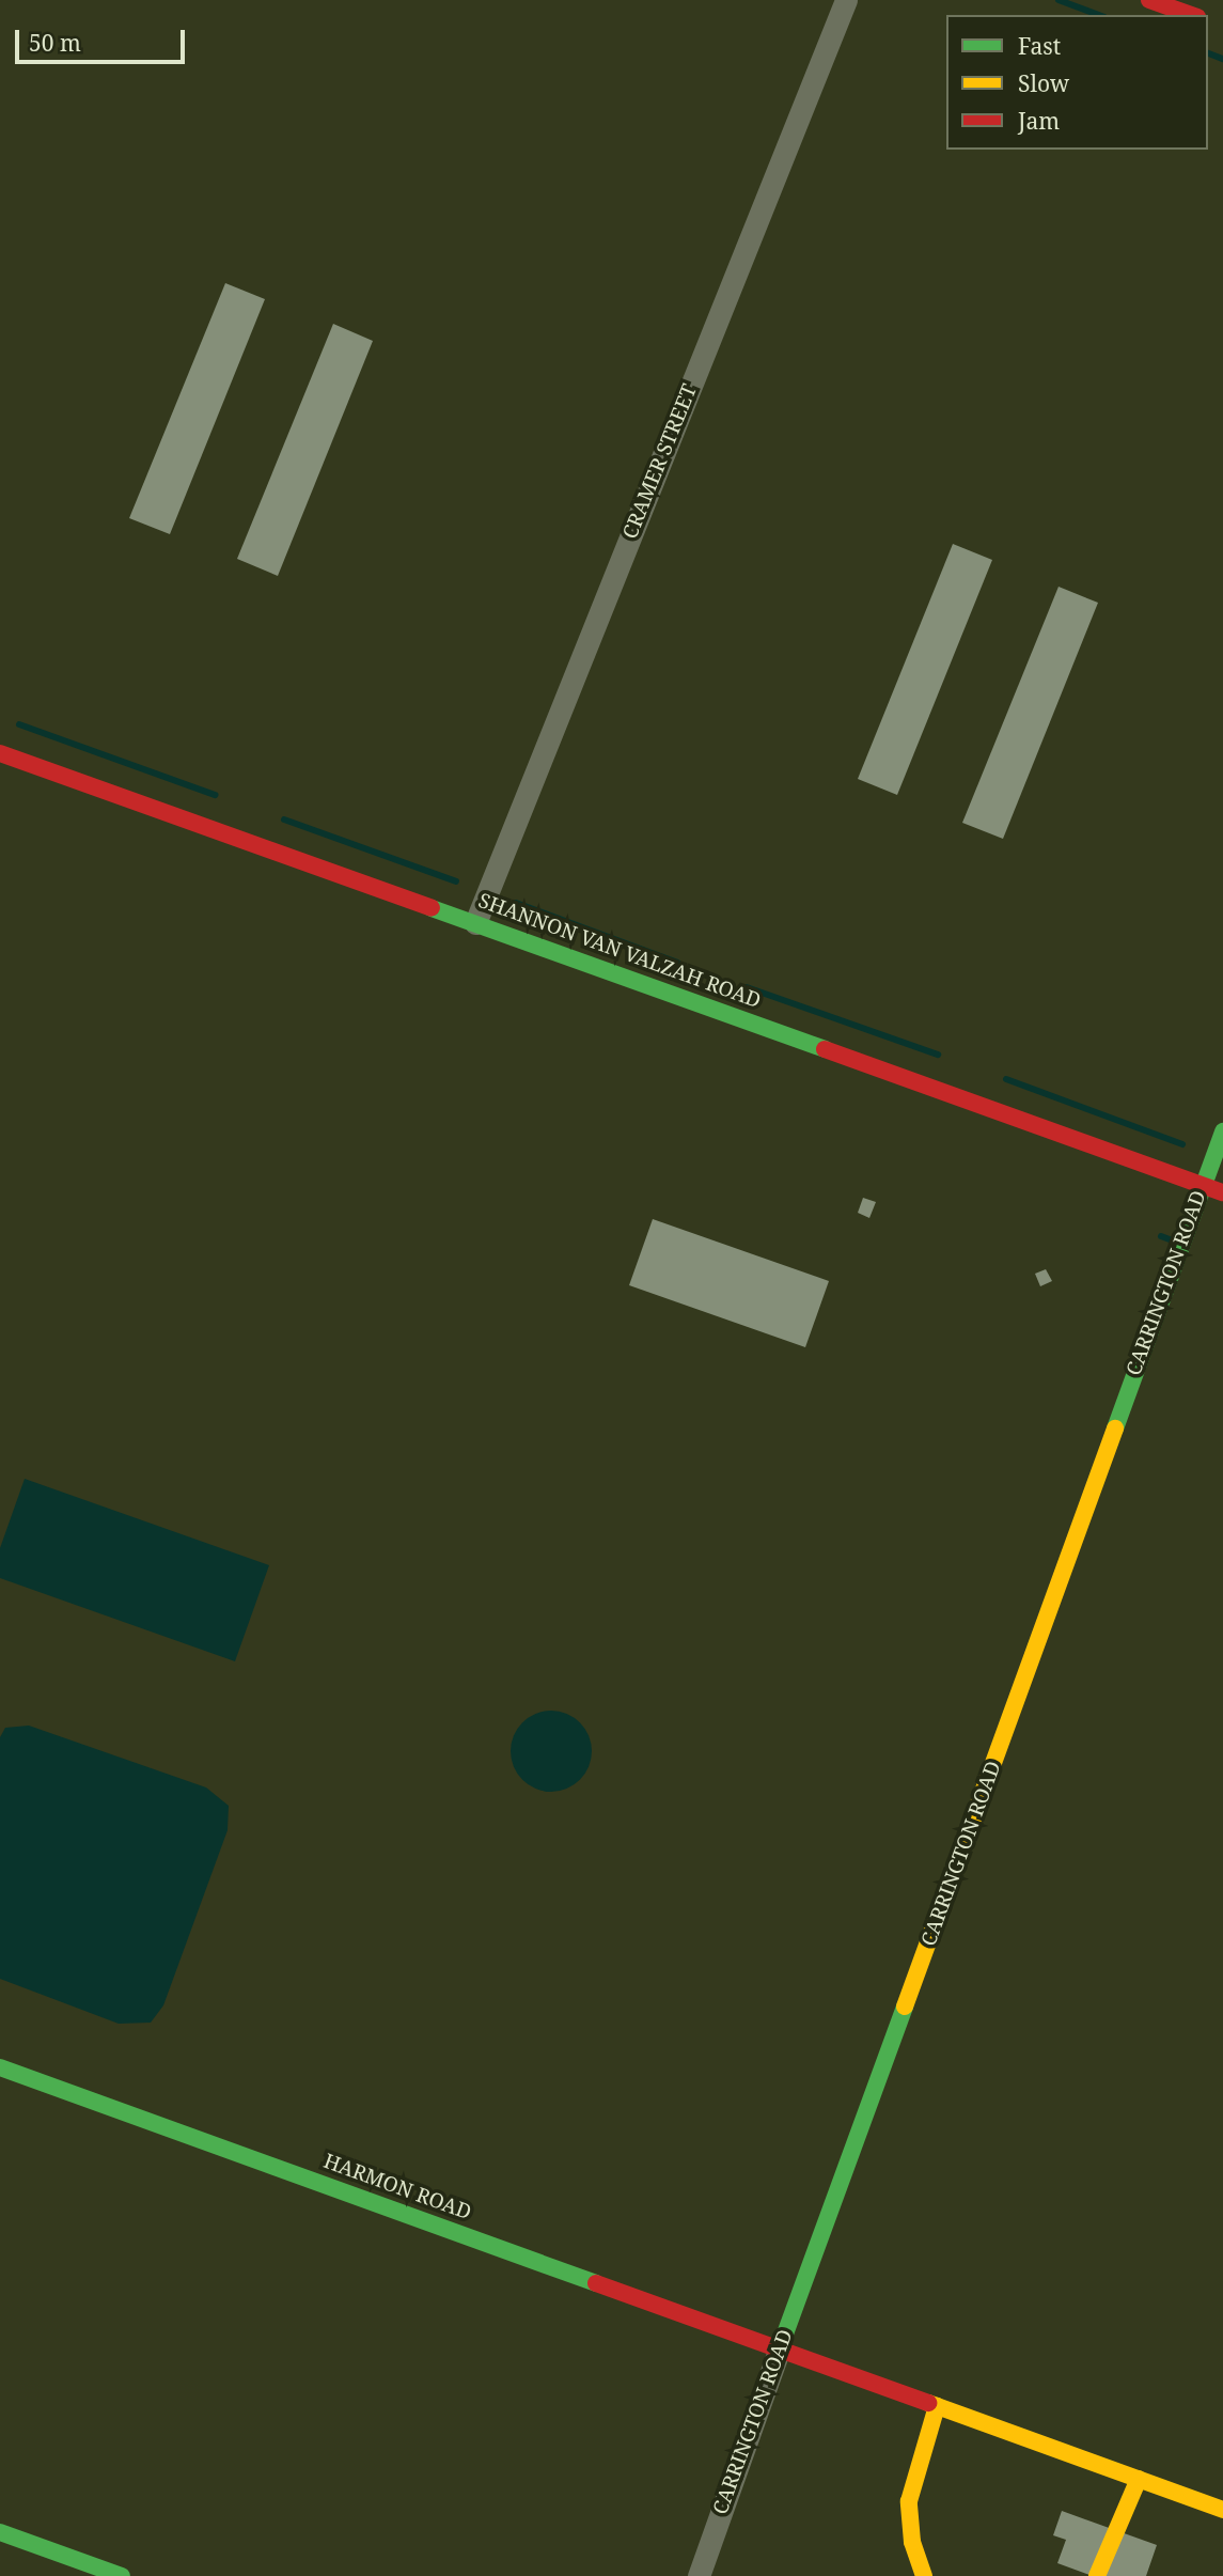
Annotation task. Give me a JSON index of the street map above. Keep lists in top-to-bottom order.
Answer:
{
  "streets": {
    "main road": ["SHANNON VAN VALZAH ROAD", "CARRINGTON ROAD", "HARMON ROAD"],
    "street": ["CRAMER STREET"]
  },
  "crossings": [
    ["CRAMER STREET", "SHANNON VAN VALZAH ROAD"],
    ["SHANNON VAN VALZAH ROAD", "CARRINGTON ROAD"],
    ["CARRINGTON ROAD", "HARMON ROAD"]
  ],
  "legend": ["Fast", "Slow", "Jam"],
  "scale_bar": "50 m"
}
